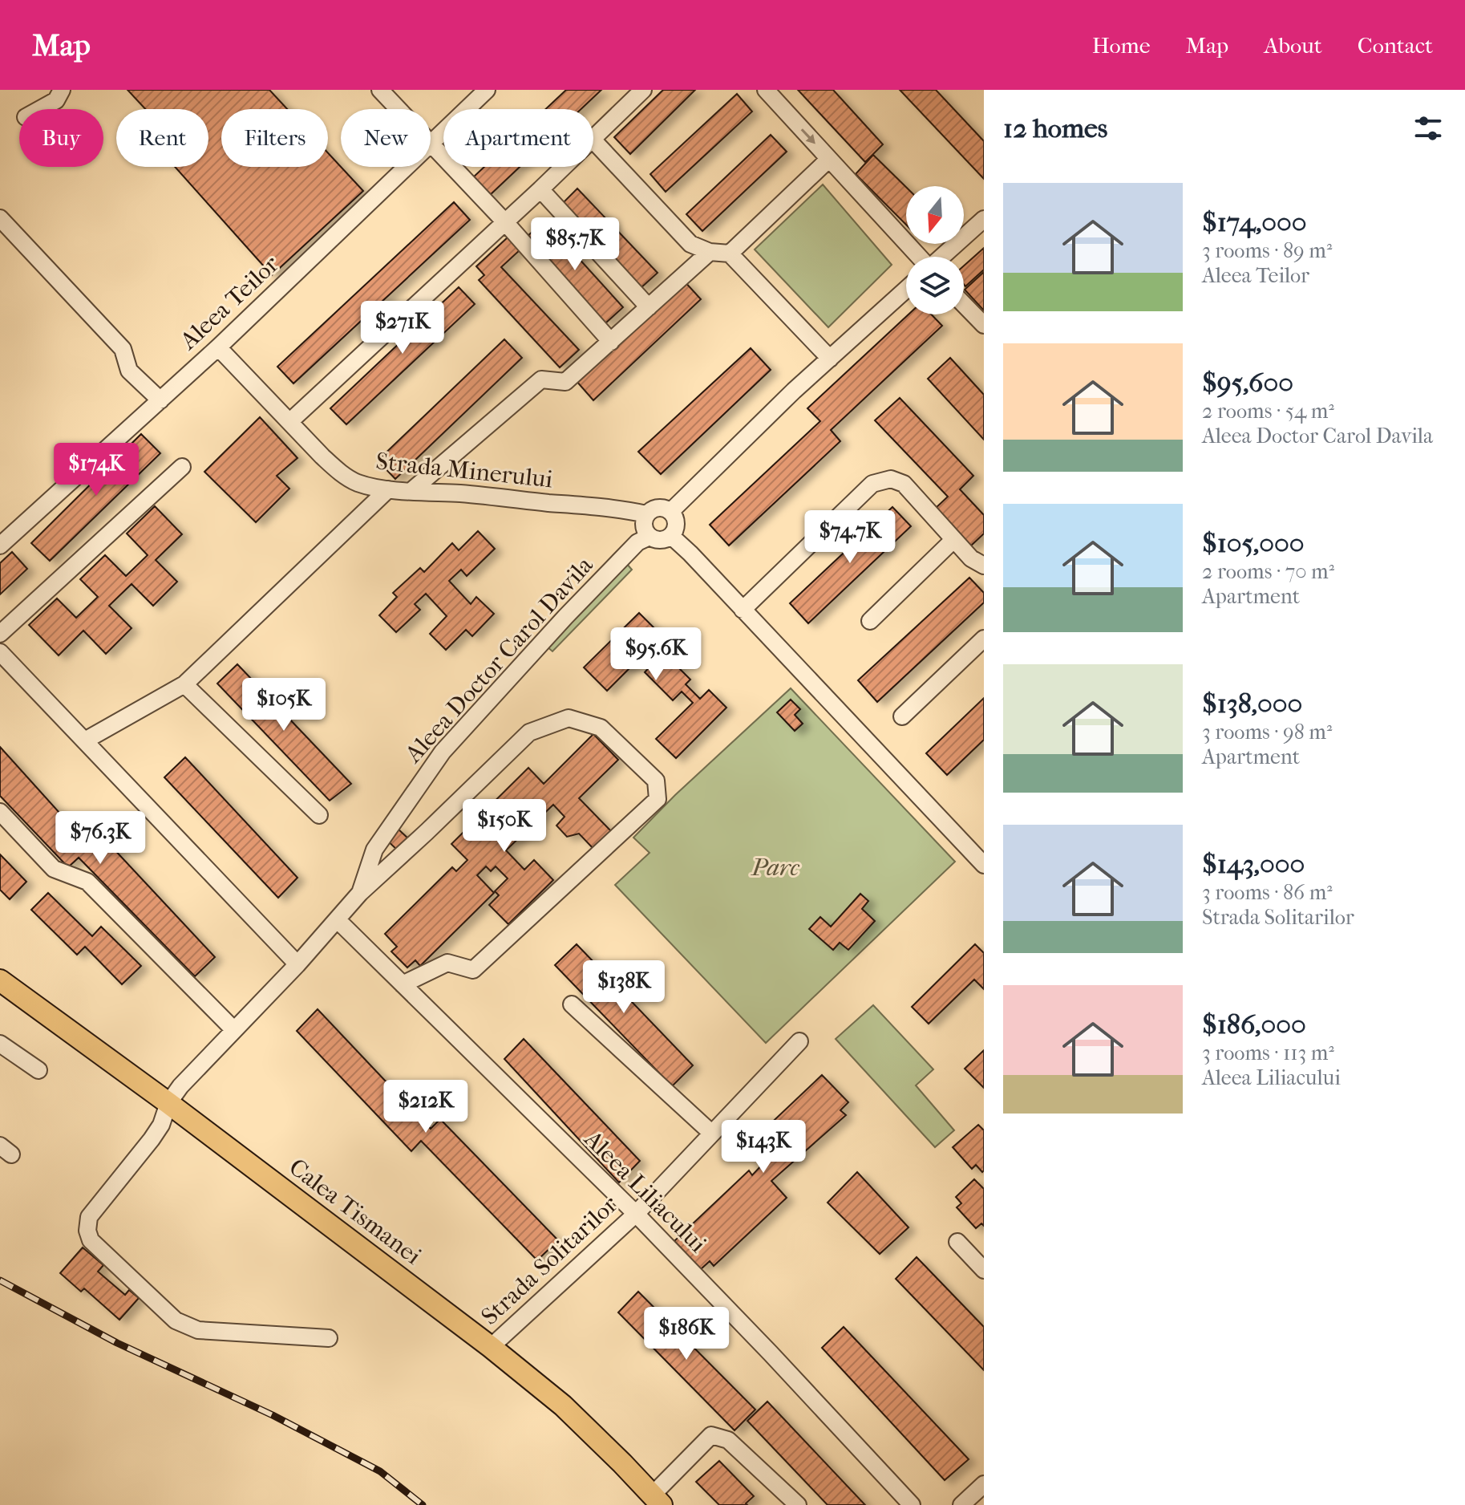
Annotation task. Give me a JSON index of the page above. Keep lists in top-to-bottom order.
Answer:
{
  "streets": {
    "main road": ["Calea Tismanei"],
    "street": [
      "Aleea Teilor",
      "Strada Minerului",
      "Aleea Doctor Carol Davila",
      "Aleea Liliacului",
      "Strada Solitarilor"
    ]
  },
  "crossings": [
    ["Aleea Teilor", "Strada Minerului"],
    ["Strada Minerului", "Aleea Doctor Carol Davila"],
    ["Aleea Doctor Carol Davila", "Aleea Liliacului"],
    ["Aleea Doctor Carol Davila", "Calea Tismanei"],
    ["Aleea Liliacului", "Strada Solitarilor"],
    ["Calea Tismanei", "Strada Solitarilor"]
  ],
  "parks": ["Parc"],
  "north": "bottom",
  "page": {
    "header": "Map",
    "nav": [
      "Home",
      "Map",
      "About",
      "Contact"
    ],
    "heading": "12 homes",
    "chip": [
      "Buy",
      "Rent",
      "Filters",
      "New",
      "Apartment"
    ],
    "list": [
      {
        "name": "$174,000",
        "note": "3 rooms · 89 m² · Aleea Teilor"
      },
      {
        "name": "$95,600",
        "note": "2 rooms · 54 m² · Aleea Doctor Carol Davila"
      },
      {
        "name": "$105,000",
        "note": "2 rooms · 70 m² · Apartment"
      },
      {
        "name": "$138,000",
        "note": "3 rooms · 98 m² · Apartment"
      },
      {
        "name": "$143,000",
        "note": "3 rooms · 86 m² · Strada Solitarilor"
      },
      {
        "name": "$186,000",
        "note": "3 rooms · 113 m² · Aleea Liliacului"
      }
    ],
    "price": [
      "$85.7K",
      "$271K",
      "$174K",
      "$74.7K",
      "$95.6K",
      "$105K",
      "$150K",
      "$76.3K",
      "$138K",
      "$212K",
      "$143K",
      "$186K"
    ]
  }
}
